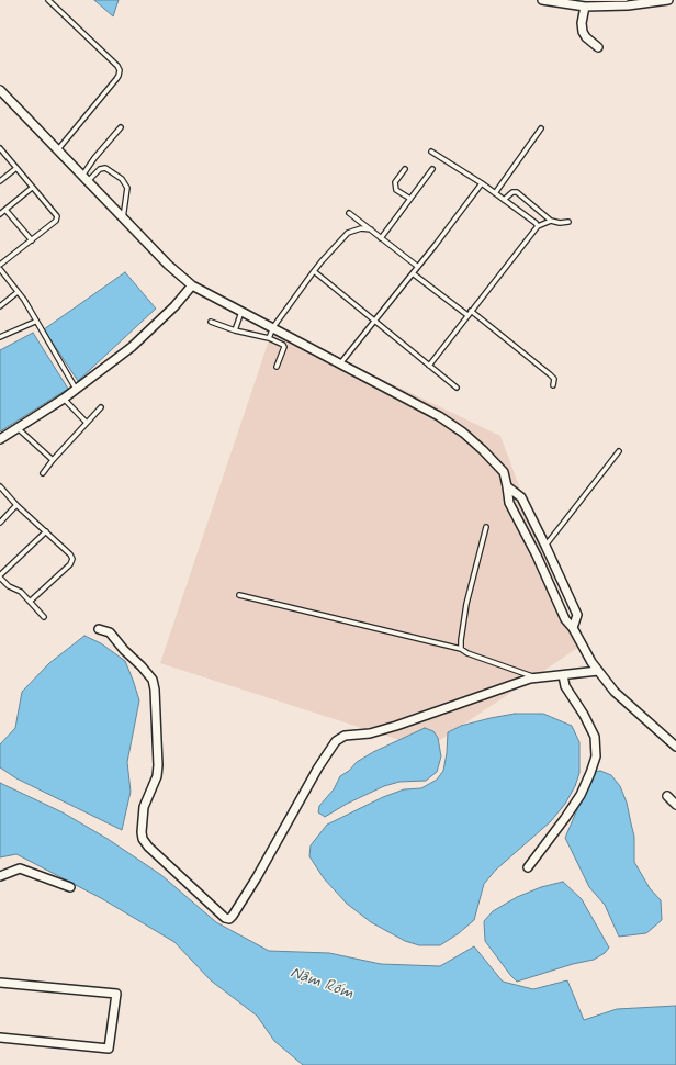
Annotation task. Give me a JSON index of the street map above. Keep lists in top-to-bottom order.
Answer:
{
  "water": ["Nậm Rốm"]
}
